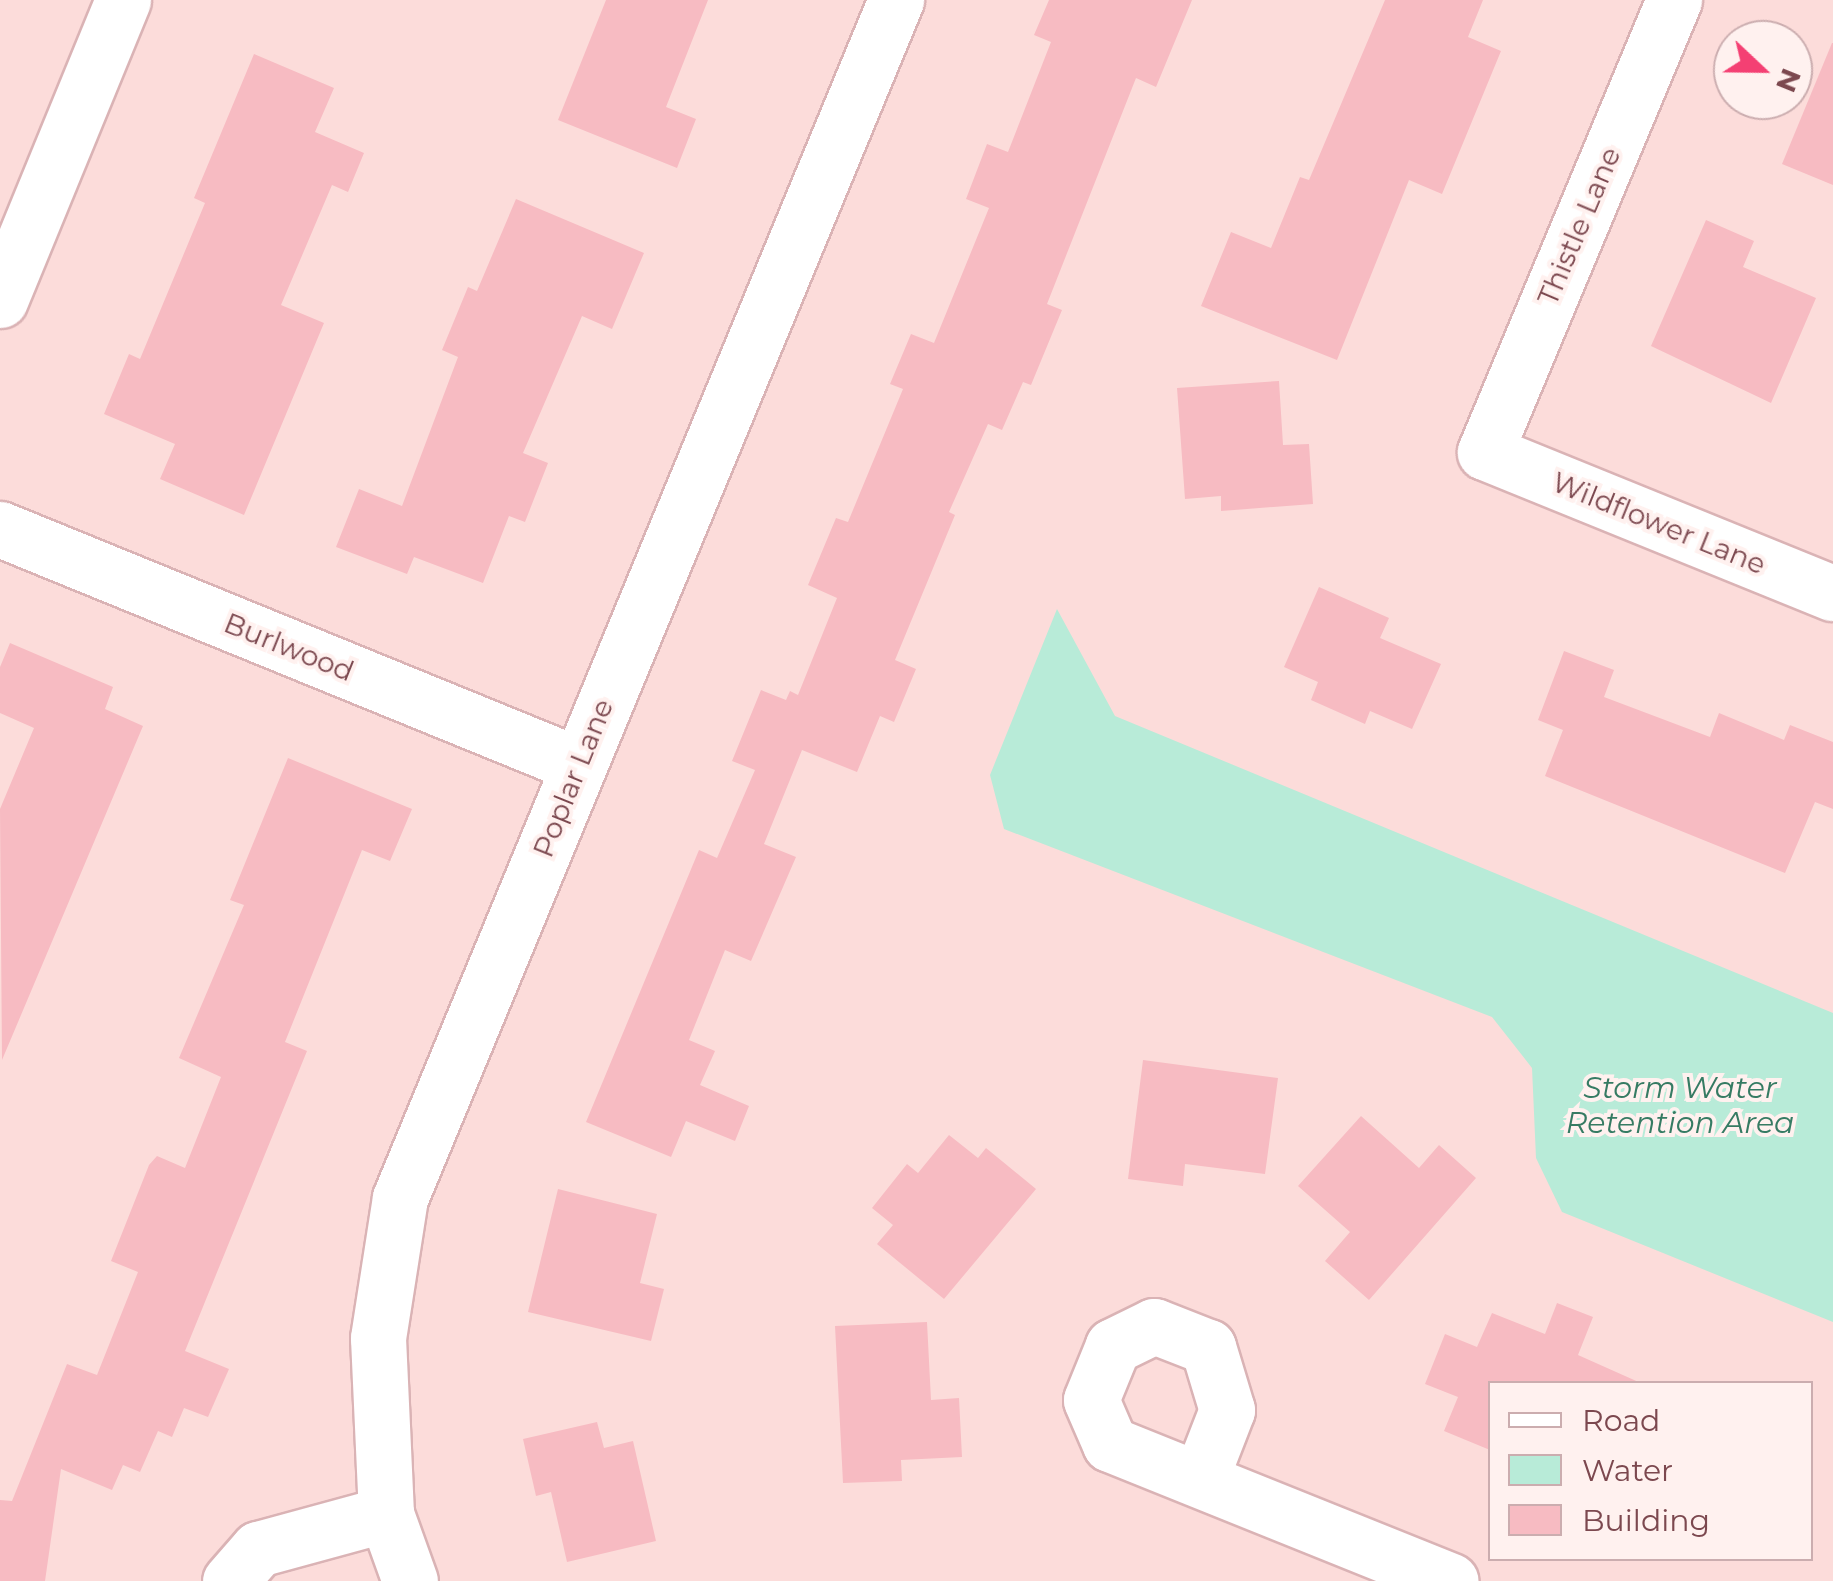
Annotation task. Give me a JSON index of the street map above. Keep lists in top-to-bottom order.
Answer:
{
  "streets": {
    "street": [
      "Thistle Lane",
      "Wildflower Lane",
      "Burlwood",
      "Poplar Lane"
    ]
  },
  "crossings": [
    ["Thistle Lane", "Wildflower Lane"],
    ["Burlwood", "Poplar Lane"]
  ],
  "water": ["Storm Water Retention Area"],
  "legend": ["Road", "Water", "Building"],
  "north": "right"
}
